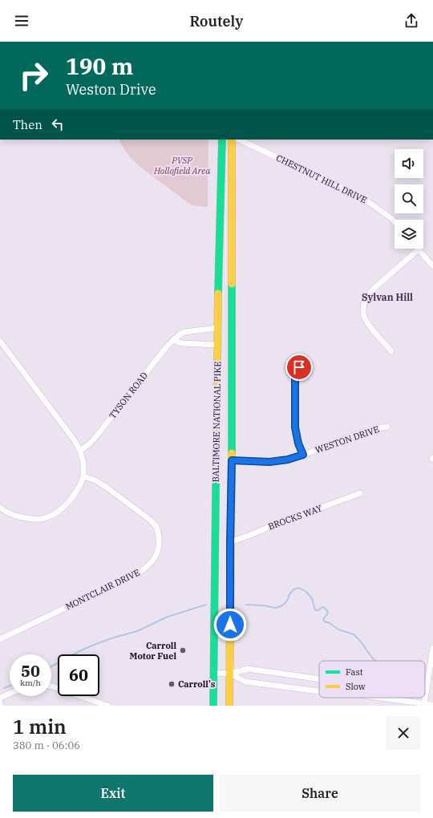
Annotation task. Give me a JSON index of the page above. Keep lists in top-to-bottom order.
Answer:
{
  "streets": {
    "main road": ["BALTIMORE NATIONAL PIKE"],
    "street": [
      "CHESTNUT HILL DRIVE",
      "TYSON ROAD",
      "WESTON DRIVE",
      "BROCKS WAY",
      "MONTCLAIR DRIVE"
    ]
  },
  "crossings": [
    ["TYSON ROAD", "BALTIMORE NATIONAL PIKE"],
    ["BALTIMORE NATIONAL PIKE", "WESTON DRIVE"],
    ["BALTIMORE NATIONAL PIKE", "BROCKS WAY"]
  ],
  "districts": ["Sylvan Hill"],
  "parks": ["PVSP Hollofield Area"],
  "places": ["Carroll Motor Fuel", "Carroll's"],
  "legend": ["Fast", "Slow"],
  "page": {
    "header": "Routely",
    "turn": ["190 m", "Weston Drive"],
    "then": "Then",
    "speed": "50 km/h",
    "limit": "60",
    "heading": ["1 min", "380 m · 06:06"],
    "buttons": ["Exit", "Share"]
  }
}
